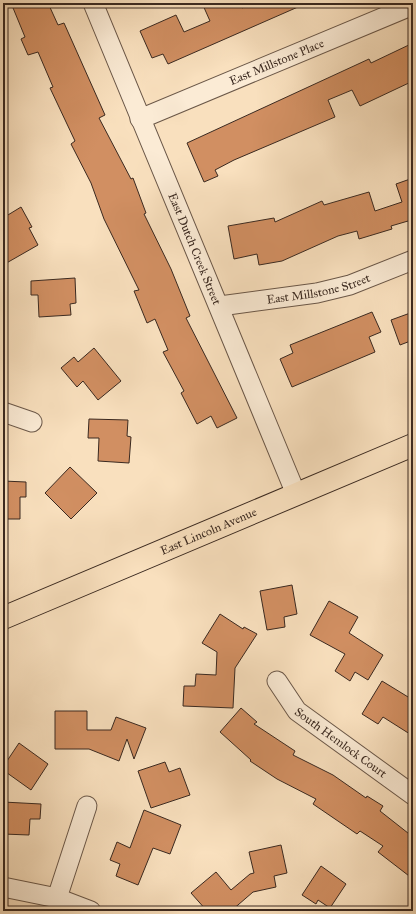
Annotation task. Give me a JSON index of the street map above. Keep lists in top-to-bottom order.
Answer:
{
  "streets": {
    "main road": ["East Lincoln Avenue"],
    "street": [
      "East Millstone Place",
      "East Dutch Creek Street",
      "East Millstone Street",
      "South Hemlock Court"
    ]
  },
  "crossings": [
    ["East Millstone Place", "East Dutch Creek Street"],
    ["East Dutch Creek Street", "East Millstone Street"],
    ["East Dutch Creek Street", "East Lincoln Avenue"]
  ]
}
